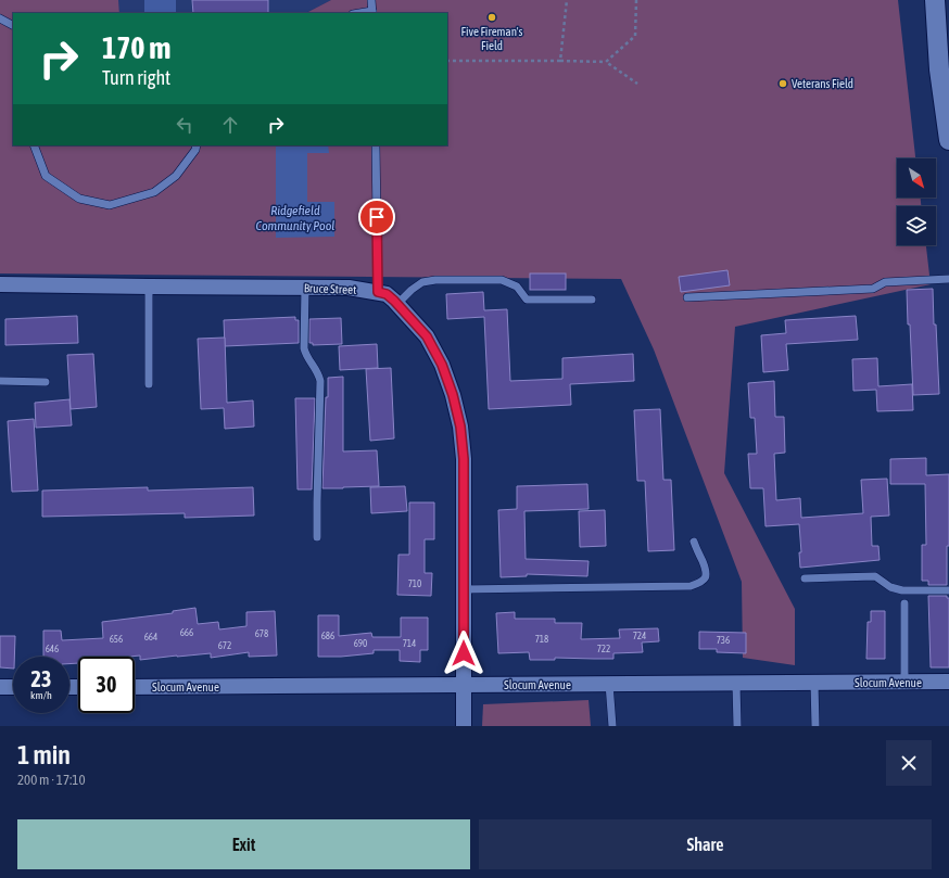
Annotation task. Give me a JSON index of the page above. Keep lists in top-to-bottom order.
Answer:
{
  "streets": {
    "street": ["Bruce Street", "Slocum Avenue"]
  },
  "crossings": [
    ["Bruce Street", "Slocum Avenue"]
  ],
  "water": ["Ridgefield Community Pool"],
  "places": ["Five Fireman's Field", "Veterans Field"],
  "house_numbers": [
    "710",
    "666",
    "678",
    "686",
    "724",
    "664",
    "656",
    "718",
    "736",
    "690",
    "714",
    "672",
    "646",
    "722"
  ],
  "north": "bottom right",
  "page": {
    "turn": ["170 m", "Turn right"],
    "speed": "23 km/h",
    "limit": "30",
    "heading": ["1 min", "200 m · 17:10"],
    "buttons": ["Exit", "Share"]
  }
}
